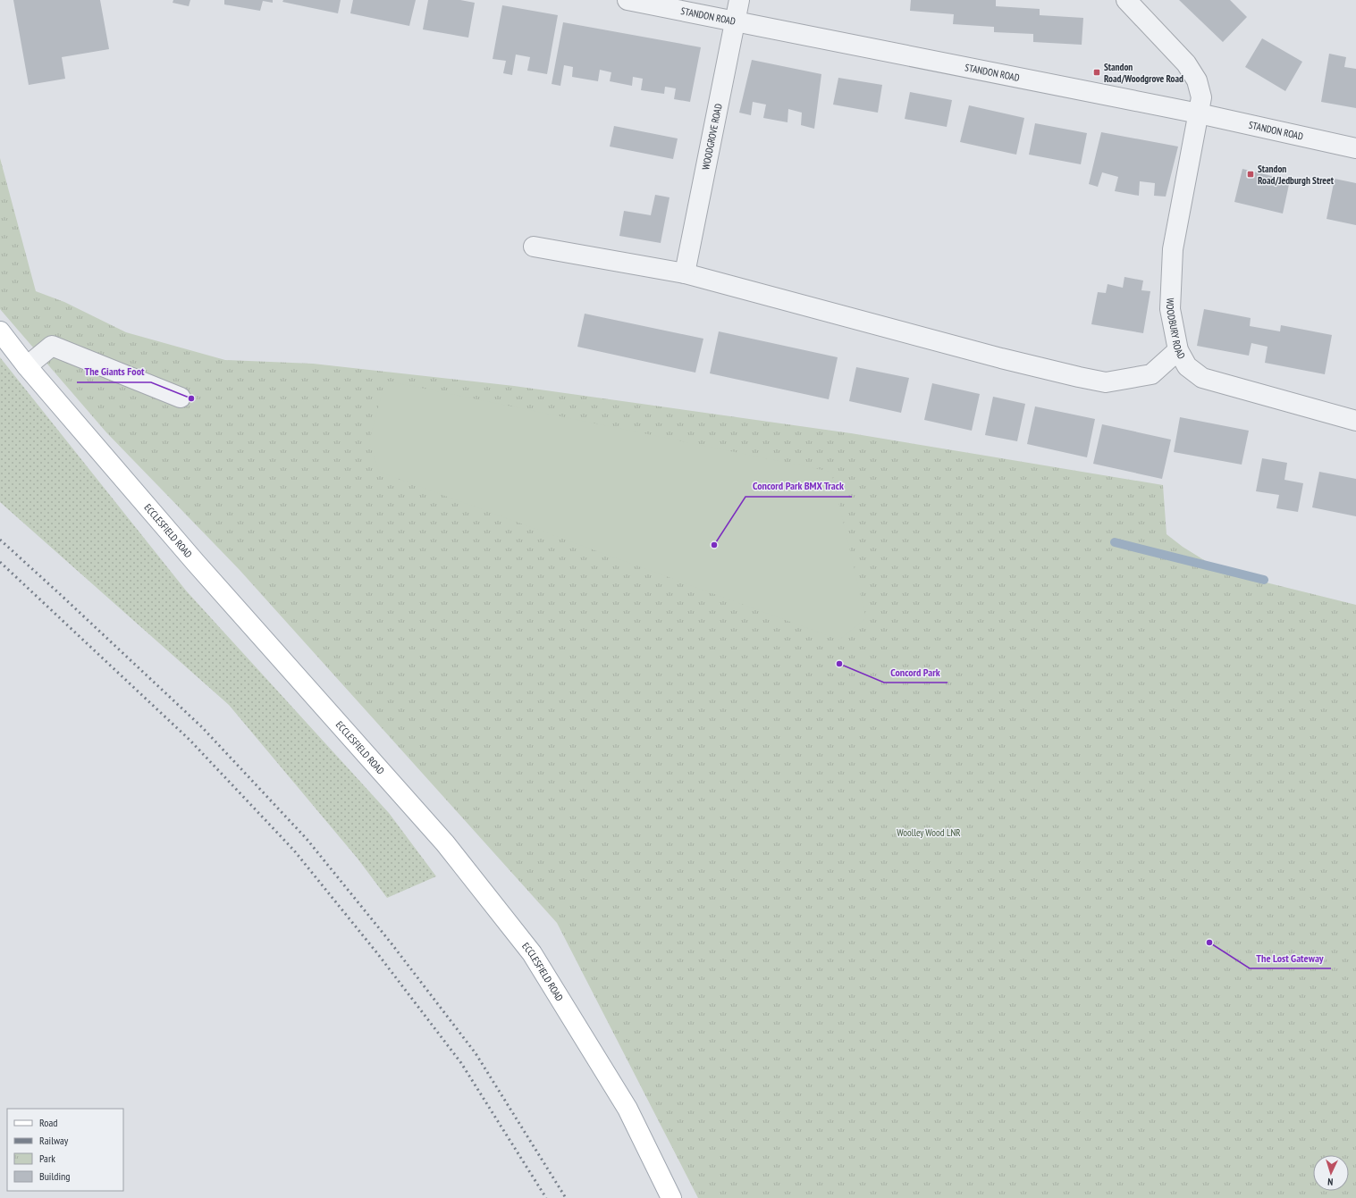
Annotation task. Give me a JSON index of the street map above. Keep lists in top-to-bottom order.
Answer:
{
  "streets": {
    "main road": ["ECCLESFIELD ROAD"],
    "street": ["STANDON ROAD", "WOODGROVE ROAD", "WOODBURY ROAD"]
  },
  "crossings": [
    ["STANDON ROAD", "WOODGROVE ROAD"],
    ["STANDON ROAD", "WOODBURY ROAD"]
  ],
  "parks": ["Woolley Wood LNR"],
  "places": {
    "transit": ["Standon Road/Woodgrove Road", "Standon Road/Jedburgh Street"],
    "other": [
      "The Giants Foot",
      "Concord Park BMX Track",
      "Concord Park",
      "The Lost Gateway"
    ]
  },
  "legend": [
    "Road",
    "Railway",
    "Park",
    "Building"
  ],
  "north": "bottom"
}
